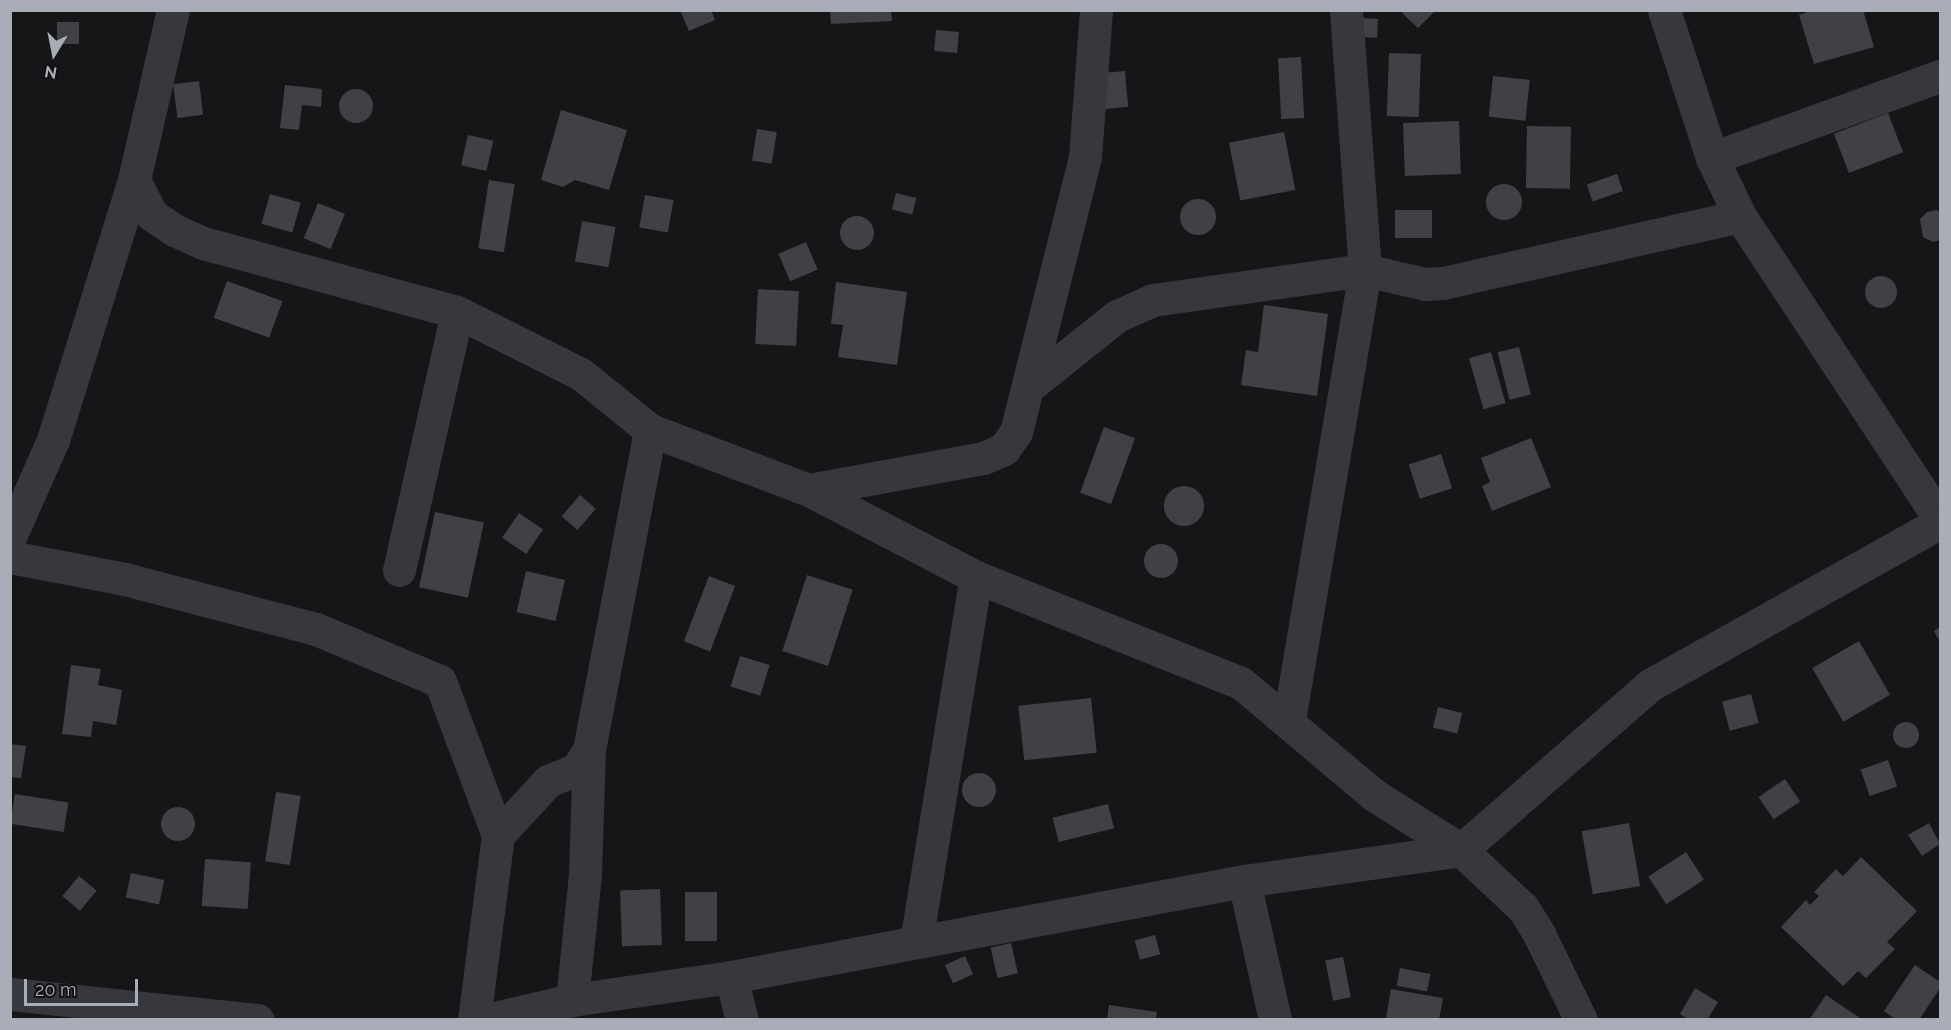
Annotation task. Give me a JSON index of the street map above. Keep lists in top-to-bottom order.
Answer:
{
  "scale_bar": "20 m",
  "north": "bottom"
}
